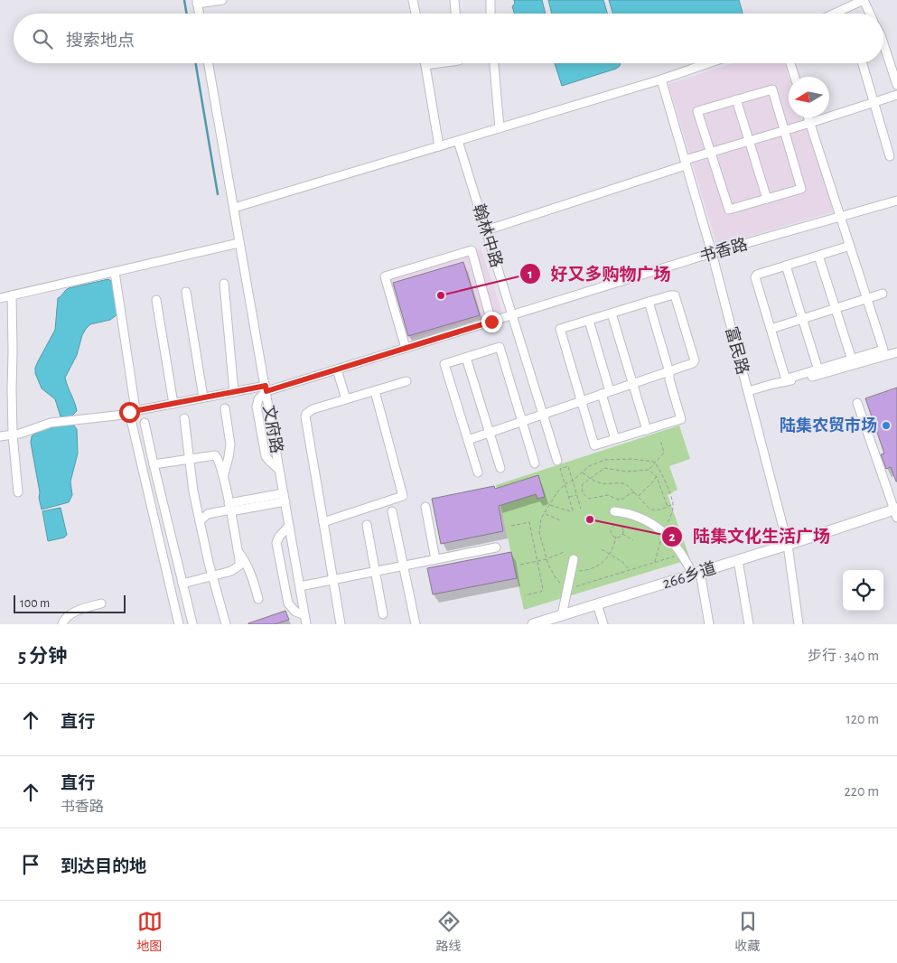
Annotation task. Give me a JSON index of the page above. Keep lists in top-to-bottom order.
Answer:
{
  "streets": {
    "main road": ["266乡道"],
    "street": [
      "翰林中路",
      "书香路",
      "富民路",
      "文府路"
    ]
  },
  "crossings": [
    ["翰林中路", "书香路"],
    ["书香路", "富民路"],
    ["书香路", "文府路"],
    ["富民路", "266乡道"]
  ],
  "places": ["好又多购物广场", "陆集农贸市场", "陆集文化生活广场"],
  "scale_bar": "100 m",
  "north": "left",
  "page": {
    "search": "搜索地点",
    "scale": "100 m",
    "heading": ["5 分钟", "步行 · 340 m"],
    "list": [
      ["直行", "120 m"],
      ["直行", "书香路", "220 m"],
      "到达目的地"
    ],
    "nav": ["地图", "路线", "收藏"]
  }
}
